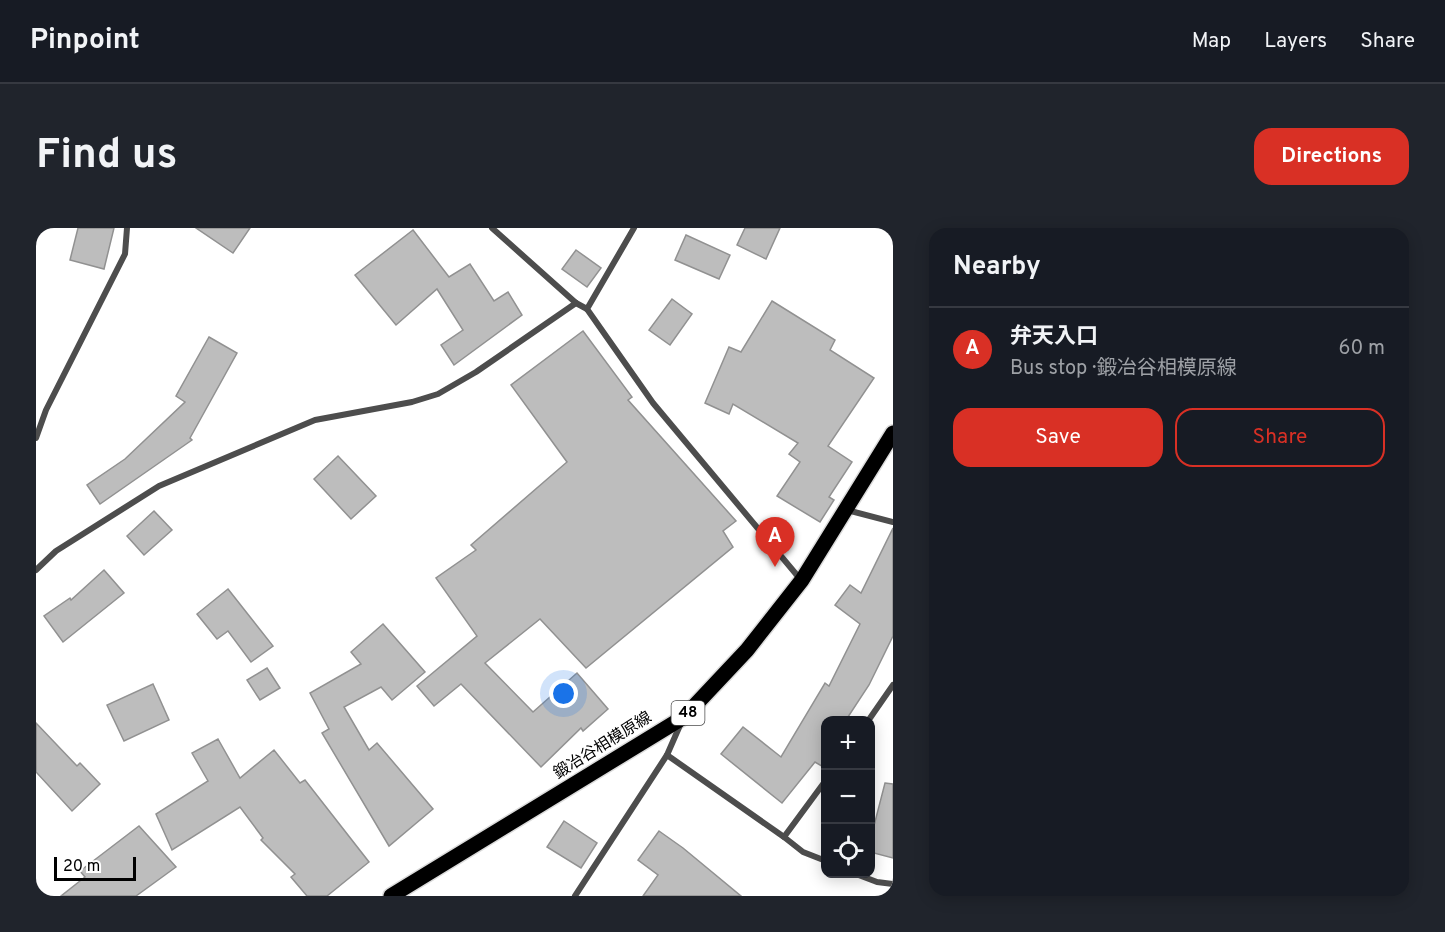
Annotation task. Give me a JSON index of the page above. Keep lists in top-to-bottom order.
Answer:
{
  "streets": {
    "main road": ["48", "鍛冶谷相模原線"]
  },
  "scale_bar": "20 m",
  "page": {
    "header": "Pinpoint",
    "nav": ["Map", "Layers", "Share"],
    "buttons": [
      "Directions",
      ["Save", "Share"]
    ],
    "title": "Find us",
    "heading": "Nearby",
    "list": [
      {
        "mark": "A",
        "name": "弁天入口",
        "note": "Bus stop · 鍛冶谷相模原線",
        "value": "60 m"
      }
    ],
    "pins": "A",
    "map_buttons": ["+", "−"],
    "scale": "20 m"
  }
}
